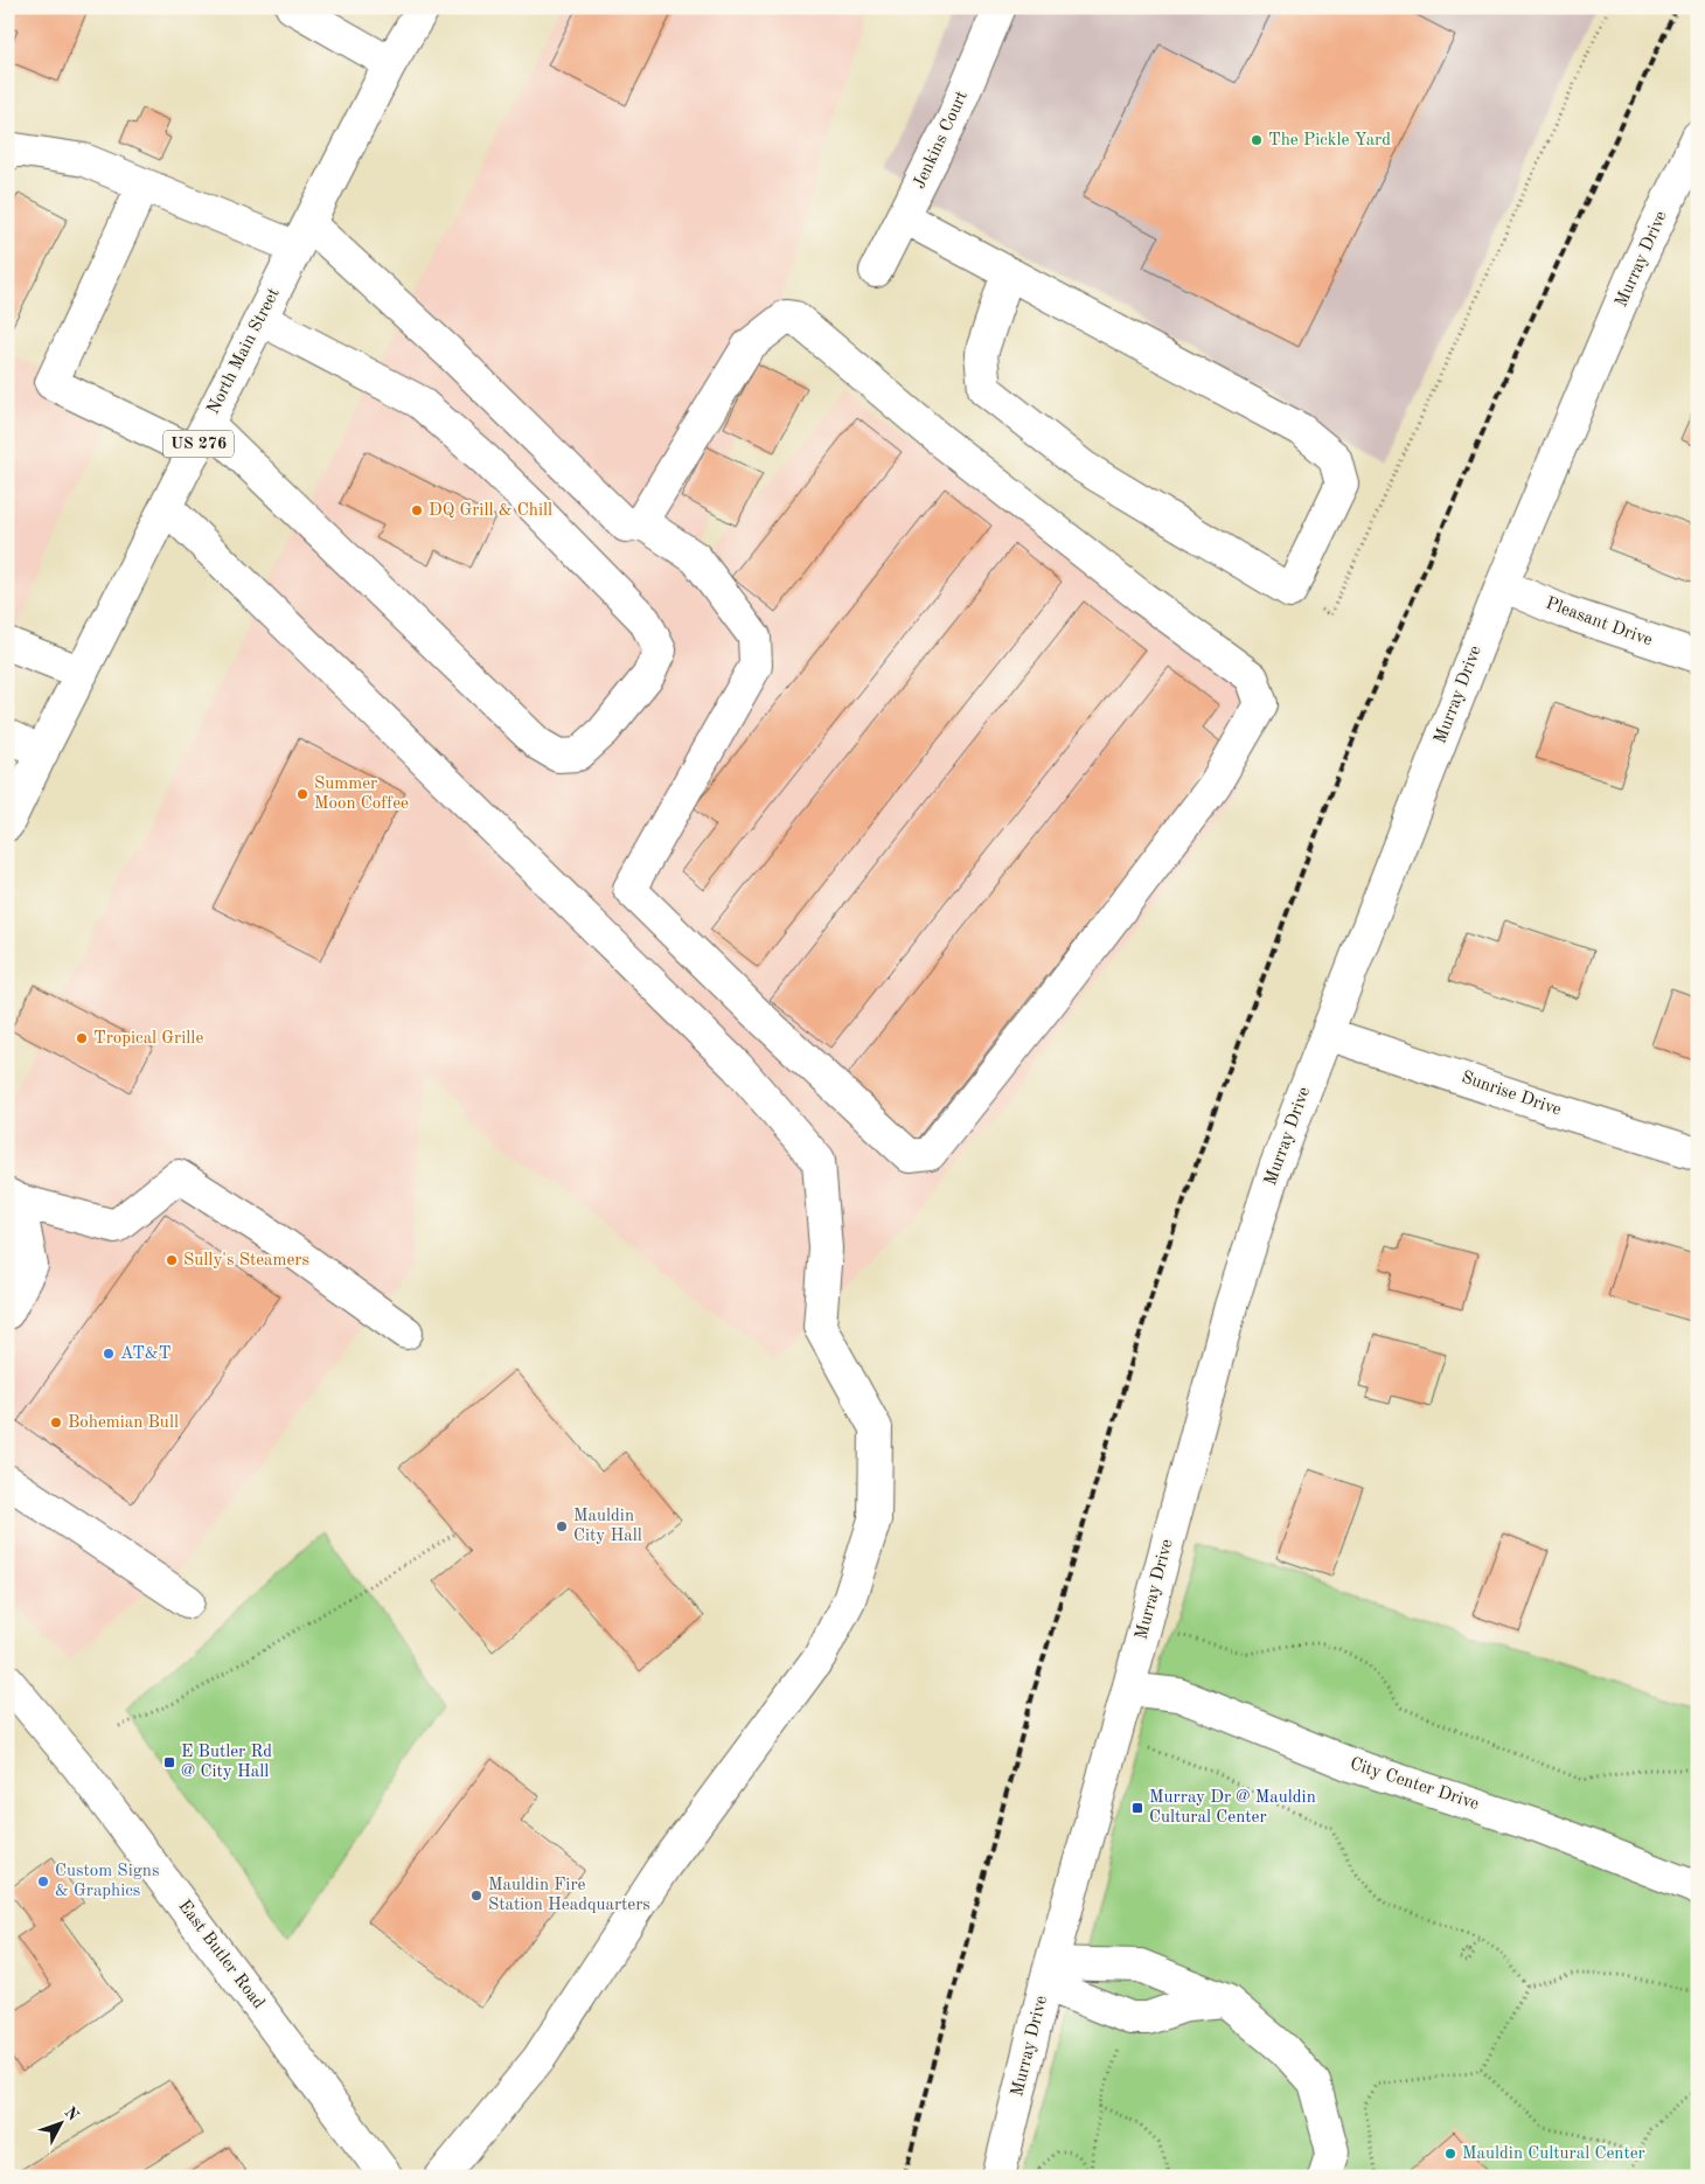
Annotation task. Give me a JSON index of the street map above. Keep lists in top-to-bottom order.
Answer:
{
  "streets": {
    "street": [
      "Jenkins Court",
      "Murray Drive",
      "North Main Street",
      "US 276",
      "Pleasant Drive",
      "Sunrise Drive",
      "City Center Drive",
      "East Butler Road"
    ]
  },
  "crossings": [
    ["Murray Drive", "Pleasant Drive"],
    ["Murray Drive", "Sunrise Drive"],
    ["Murray Drive", "City Center Drive"]
  ],
  "places": {
    "other": [
      "The Pickle Yard",
      "DQ Grill & Chill",
      "Summer Moon Coffee",
      "Tropical Grille",
      "Sully's Steamers",
      "AT&T",
      "Bohemian Bull",
      "Mauldin City Hall",
      "Custom Signs & Graphics",
      "Mauldin Fire Station Headquarters",
      "Mauldin Cultural Center"
    ],
    "transit": ["E Butler Rd @ City Hall", "Murray Dr @ Mauldin Cultural Center"]
  },
  "north": "top right"
}
